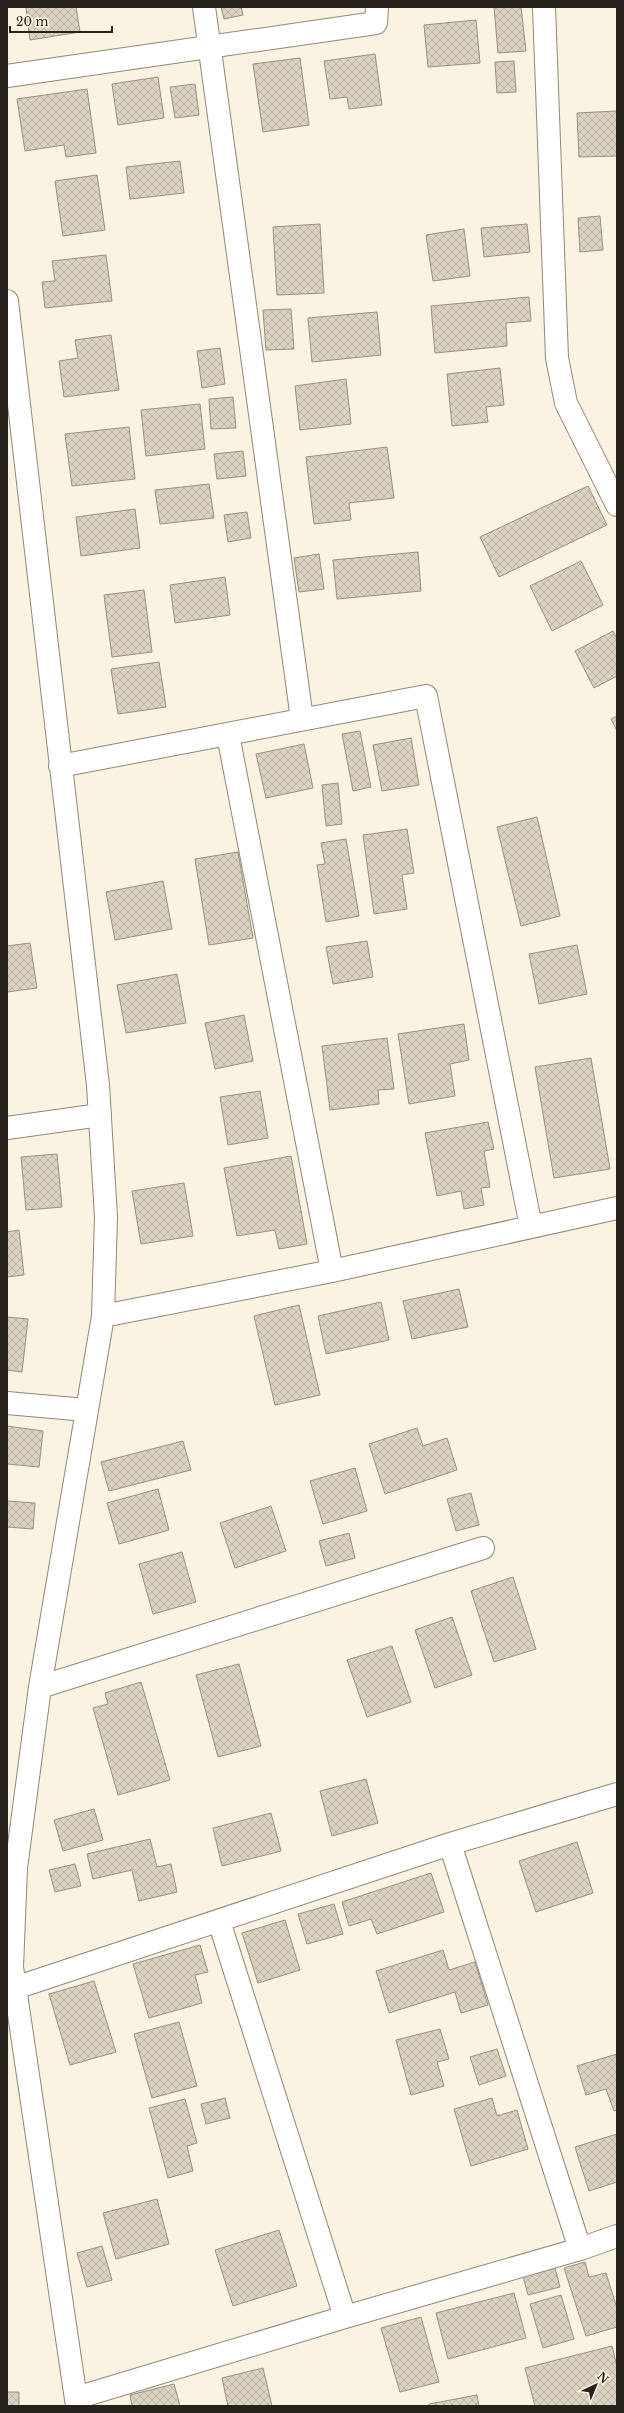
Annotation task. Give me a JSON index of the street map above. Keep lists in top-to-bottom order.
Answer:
{
  "scale_bar": "20 m",
  "north": "top right"
}
